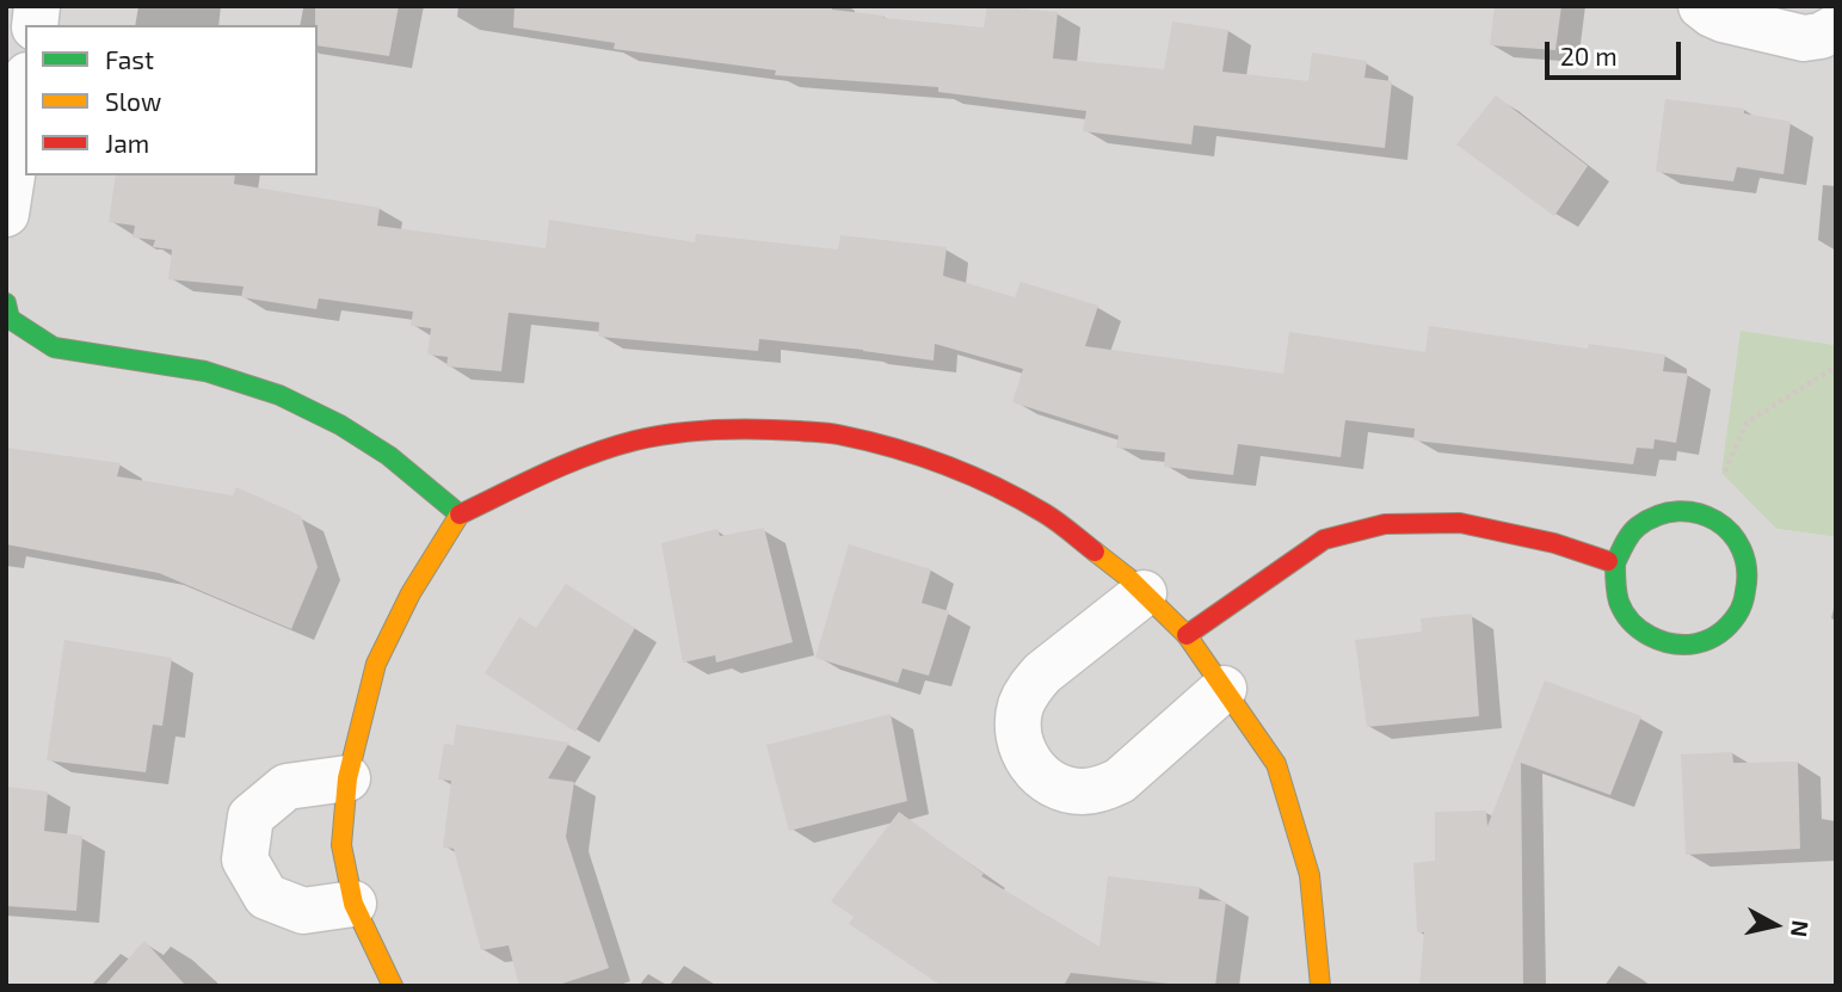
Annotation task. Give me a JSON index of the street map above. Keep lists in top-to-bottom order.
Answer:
{
  "legend": ["Fast", "Slow", "Jam"],
  "scale_bar": "20 m",
  "north": "right"
}
